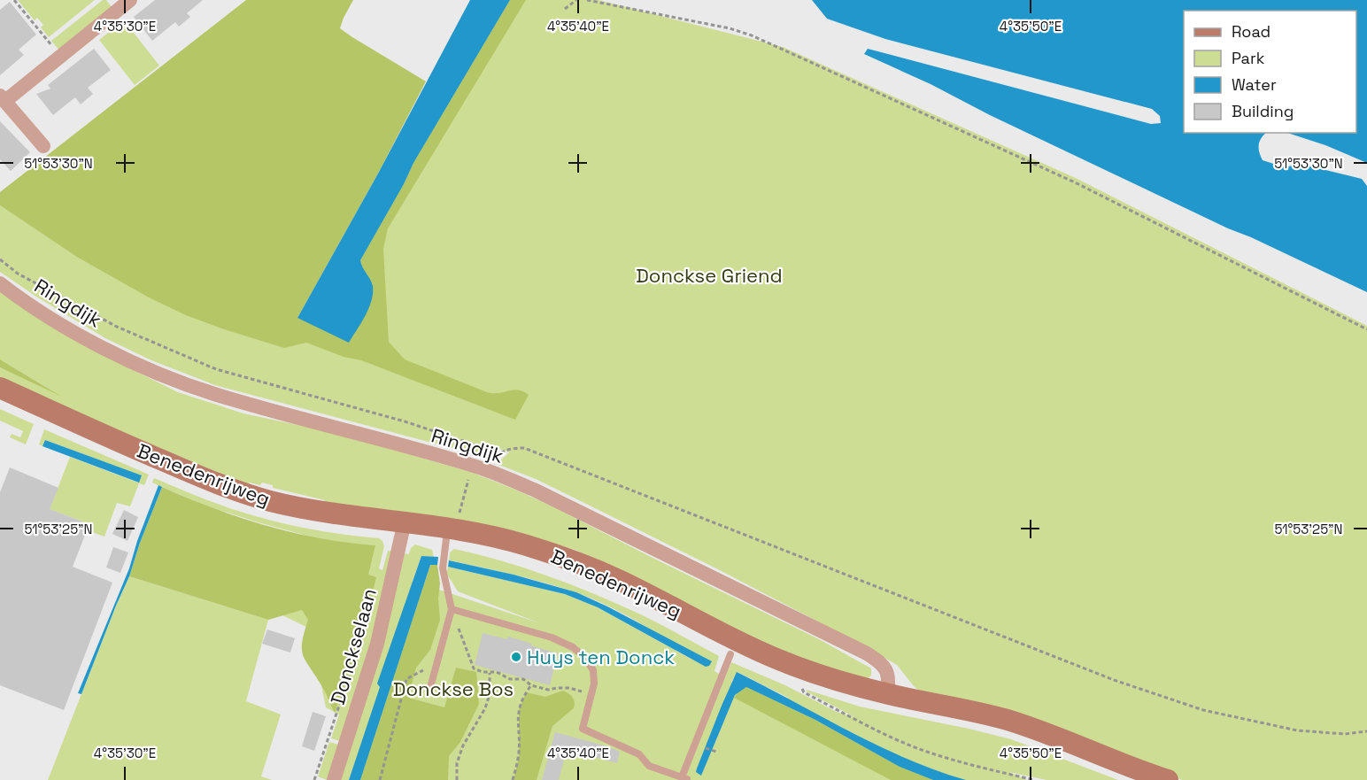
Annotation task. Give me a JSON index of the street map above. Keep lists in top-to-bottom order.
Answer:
{
  "streets": {
    "street": ["Ringdijk", "Benedenrijweg", "Donckselaan"]
  },
  "crossings": [
    ["Ringdijk", "Benedenrijweg"],
    ["Benedenrijweg", "Donckselaan"]
  ],
  "parks": ["Donckse Griend", "Donckse Bos"],
  "places": ["Huys ten Donck"],
  "legend": [
    "Road",
    "Park",
    "Water",
    "Building"
  ],
  "coordinates": [
    "4°35'30\"E",
    "4°35'40\"E",
    "4°35'50\"E",
    "51°53'30\"N",
    "51°53'25\"N"
  ]
}
